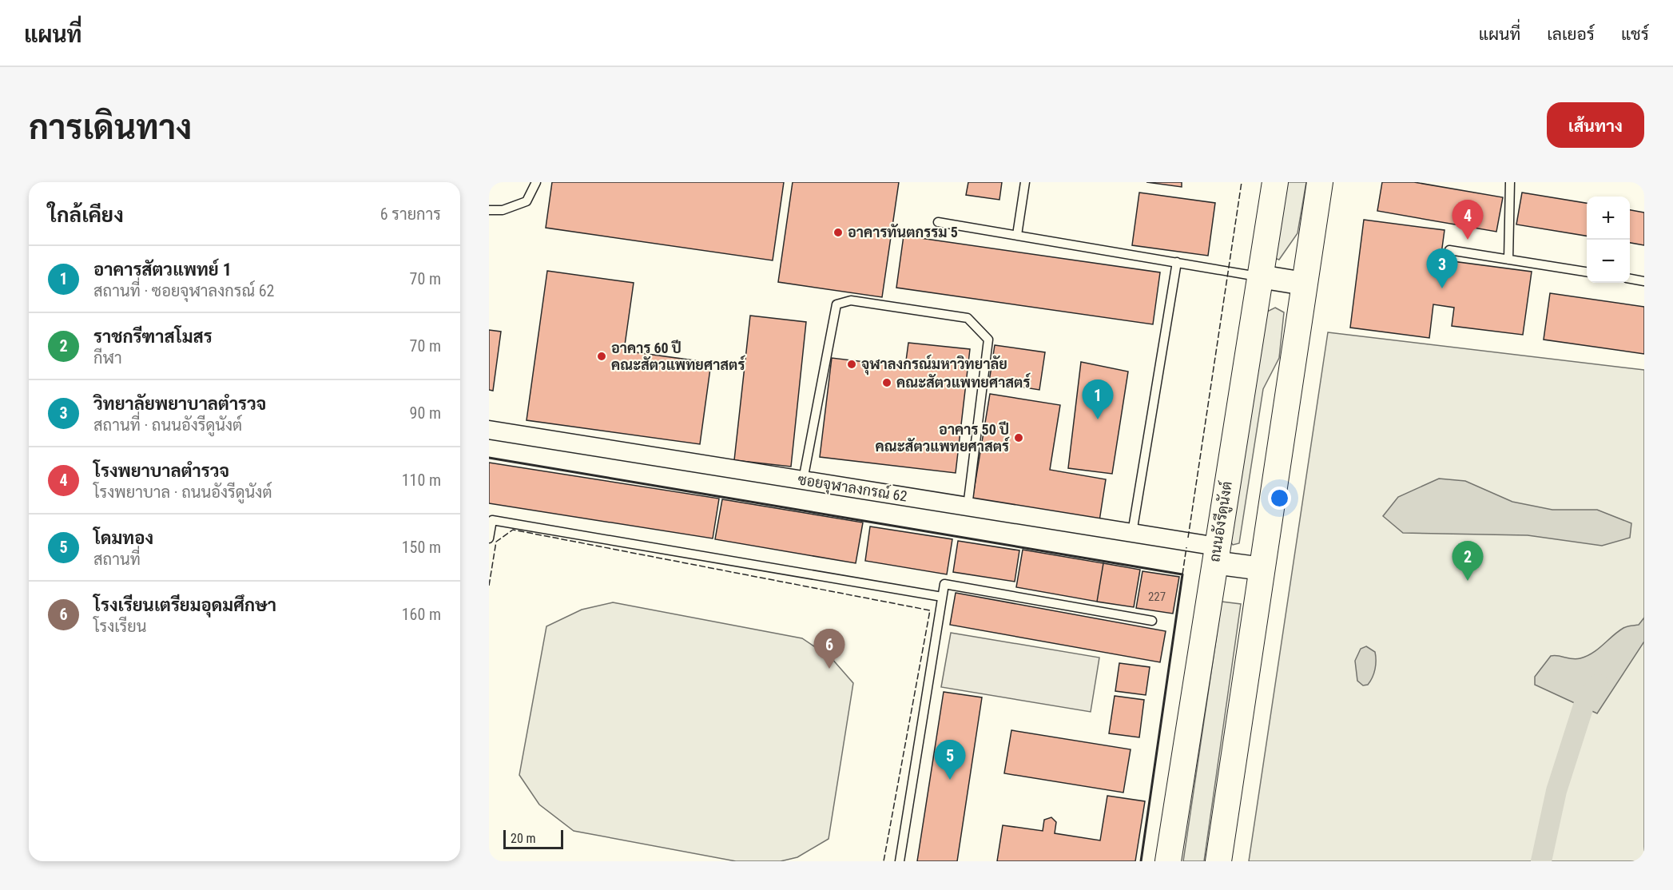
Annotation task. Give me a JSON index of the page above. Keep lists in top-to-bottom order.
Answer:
{
  "streets": {
    "main road": ["ถนนอังรีดูนังต์"],
    "street": ["ซอยจุฬาลงกรณ์ 62"]
  },
  "crossings": [
    ["ซอยจุฬาลงกรณ์ 62", "ถนนอังรีดูนังต์"]
  ],
  "places": [
    "อาคารทันตกรรม 5",
    "อาคาร 60 ปี คณะสัตวแพทยศาสตร์",
    "จุฬาลงกรณ์มหาวิทยาลัย",
    "คณะสัตวแพทยศาสตร์",
    "อาคาร 50 ปี คณะสัตวแพทยศาสตร์"
  ],
  "house_numbers": ["227"],
  "scale_bar": "20 m",
  "page": {
    "header": "แผนที่",
    "nav": ["แผนที่", "เลเยอร์", "แชร์"],
    "buttons": "เส้นทาง",
    "title": "การเดินทาง",
    "heading": ["ใกล้เคียง", "6 รายการ"],
    "map_buttons": ["+", "−"],
    "pins": [
      "4",
      "3",
      "1",
      "2",
      "6",
      "5"
    ],
    "list": [
      {
        "mark": "1",
        "name": "อาคารสัตวแพทย์ 1",
        "note": "สถานที่ · ซอยจุฬาลงกรณ์ 62",
        "value": "70 m"
      },
      {
        "mark": "2",
        "name": "ราชกรีฑาสโมสร",
        "note": "กีฬา",
        "value": "70 m"
      },
      {
        "mark": "3",
        "name": "วิทยาลัยพยาบาลตำรวจ",
        "note": "สถานที่ · ถนนอังรีดูนังต์",
        "value": "90 m"
      },
      {
        "mark": "4",
        "name": "โรงพยาบาลตำรวจ",
        "note": "โรงพยาบาล · ถนนอังรีดูนังต์",
        "value": "110 m"
      },
      {
        "mark": "5",
        "name": "โดมทอง",
        "note": "สถานที่",
        "value": "150 m"
      },
      {
        "mark": "6",
        "name": "โรงเรียนเตรียมอุดมศึกษา",
        "note": "โรงเรียน",
        "value": "160 m"
      }
    ],
    "scale": "20 m"
  }
}
